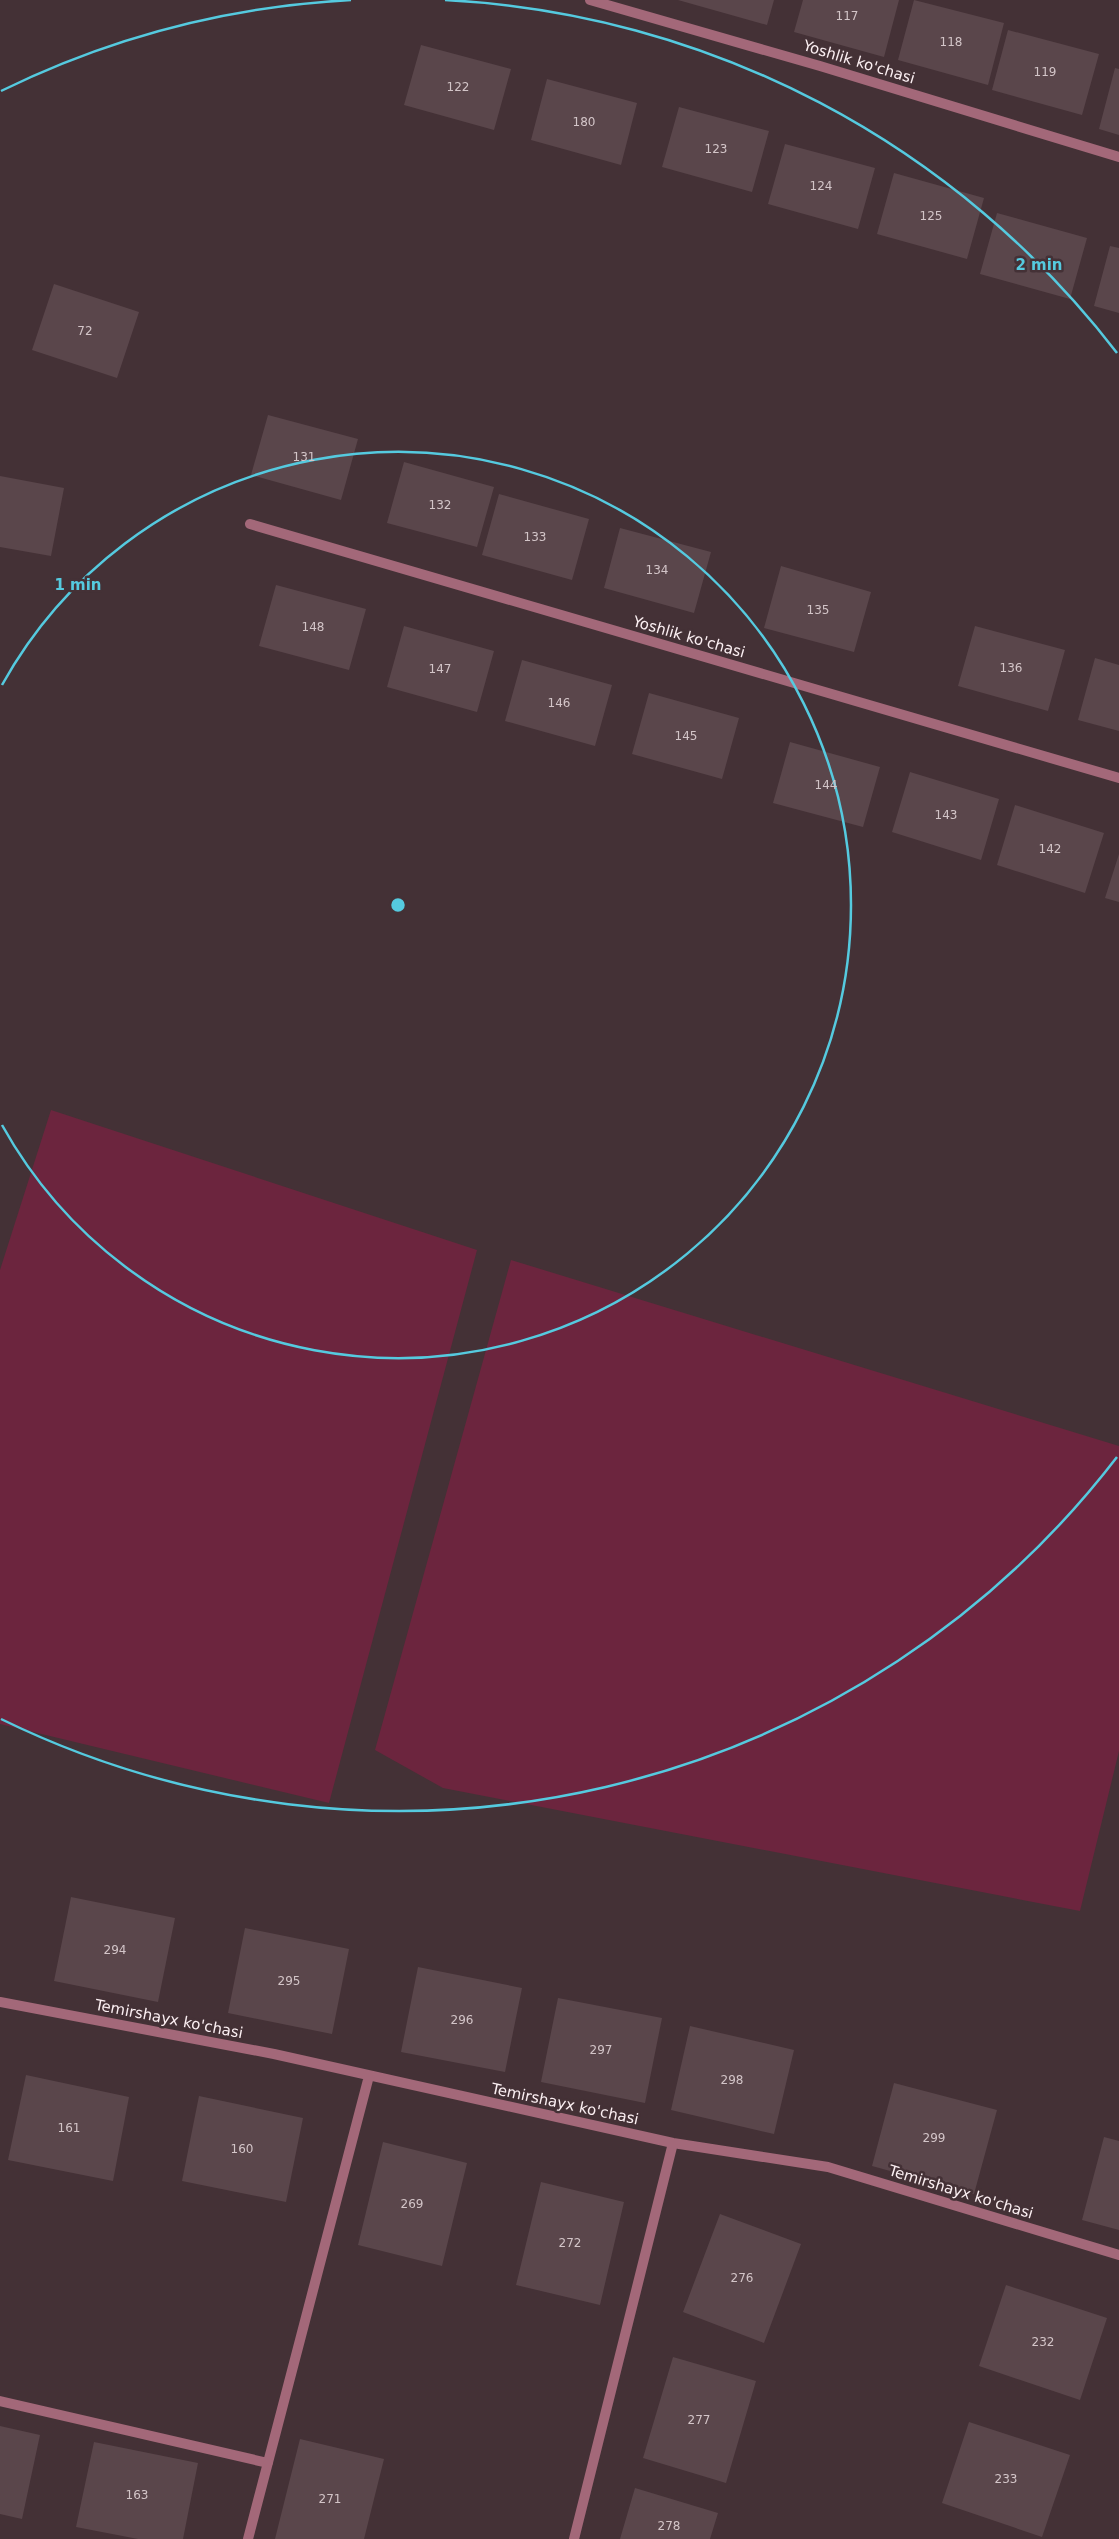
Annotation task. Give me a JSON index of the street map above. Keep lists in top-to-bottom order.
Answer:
{
  "streets": {
    "street": ["Yoshlik ko'chasi", "Temirshayx ko'chasi"]
  },
  "house_numbers": [
    "117",
    "118",
    "119",
    "122",
    "180",
    "123",
    "124",
    "125",
    "72",
    "131",
    "132",
    "133",
    "134",
    "135",
    "148",
    "136",
    "147",
    "146",
    "145",
    "144",
    "143",
    "142",
    "294",
    "295",
    "296",
    "297",
    "298",
    "161",
    "299",
    "160",
    "269",
    "272",
    "276",
    "232",
    "277",
    "233",
    "163",
    "271",
    "278"
  ],
  "rings": ["2 min", "1 min"]
}
